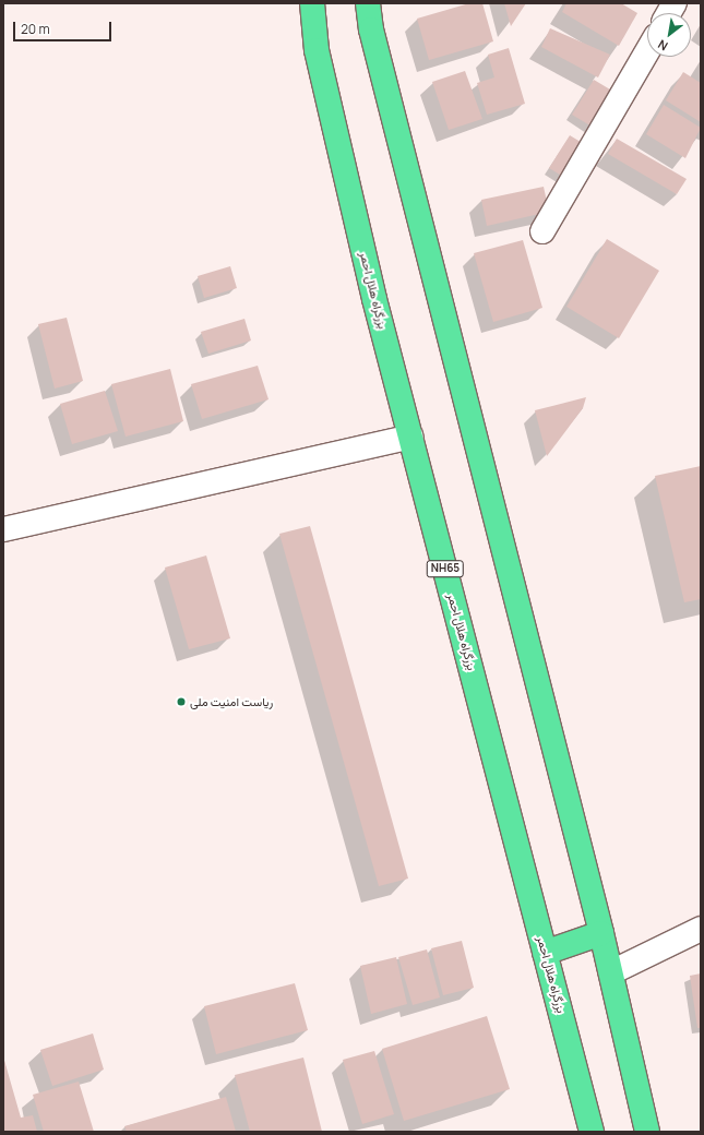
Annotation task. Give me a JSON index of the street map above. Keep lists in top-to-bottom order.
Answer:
{
  "streets": {
    "highway": ["بزرگراه هلال احمر", "NH65"]
  },
  "places": ["ریاست امنیت ملی"],
  "scale_bar": "20 m",
  "north": "bottom left"
}
